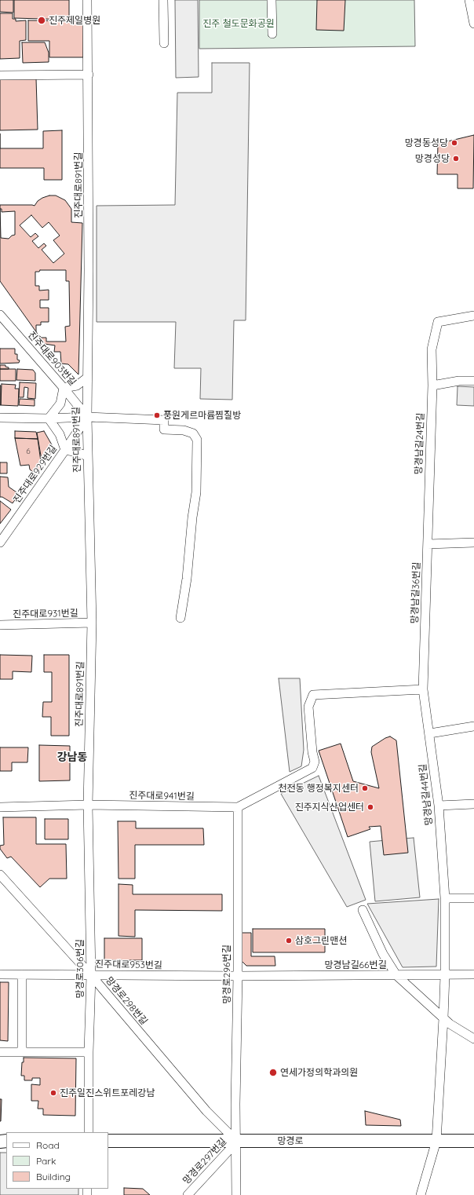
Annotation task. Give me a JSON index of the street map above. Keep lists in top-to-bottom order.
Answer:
{
  "streets": {
    "street": [
      "진주대로891번길",
      "진주대로903번길",
      "망경남길24번길",
      "진주대로929번길",
      "망경남길36번길",
      "진주대로931번길",
      "망경남길44번길",
      "진주대로941번길",
      "진주대로953번길",
      "망경남길66번길",
      "망경로306번길",
      "망경로296번길",
      "망경로298번길",
      "망경로",
      "망경로297번길"
    ]
  },
  "crossings": [
    ["진주대로891번길", "진주대로903번길"],
    ["진주대로891번길", "진주대로929번길"],
    ["진주대로891번길", "진주대로931번길"],
    ["진주대로891번길", "진주대로941번길"],
    ["진주대로891번길", "망경로306번길"],
    ["진주대로903번길", "진주대로929번길"],
    ["망경남길24번길", "망경남길36번길"],
    ["망경남길36번길", "망경남길44번길"],
    ["망경남길36번길", "진주대로941번길"],
    ["망경남길44번길", "망경남길66번길"],
    ["망경남길44번길", "망경로"],
    ["진주대로941번길", "망경로306번길"],
    ["진주대로941번길", "망경로296번길"],
    ["진주대로953번길", "망경남길66번길"],
    ["진주대로953번길", "망경로306번길"],
    ["진주대로953번길", "망경로296번길"],
    ["진주대로953번길", "망경로298번길"],
    ["망경남길66번길", "망경로296번길"],
    ["망경로306번길", "망경로298번길"],
    ["망경로296번길", "망경로298번길"],
    ["망경로296번길", "망경로"],
    ["망경로296번길", "망경로297번길"],
    ["망경로298번길", "망경로"],
    ["망경로298번길", "망경로297번길"],
    ["망경로", "망경로297번길"]
  ],
  "districts": ["강남동"],
  "parks": ["진주 철도문화공원"],
  "places": [
    "진주제일병원",
    "망경동성당",
    "망경성당",
    "풍원게르마륨찜질방",
    "천전동 행정복지센터",
    "진주지식산업센터",
    "삼호그린맨션",
    "연세가정의학과의원",
    "진주일진스위트포레강남"
  ],
  "house_numbers": ["6"],
  "legend": ["Road", "Park", "Building"]
}
